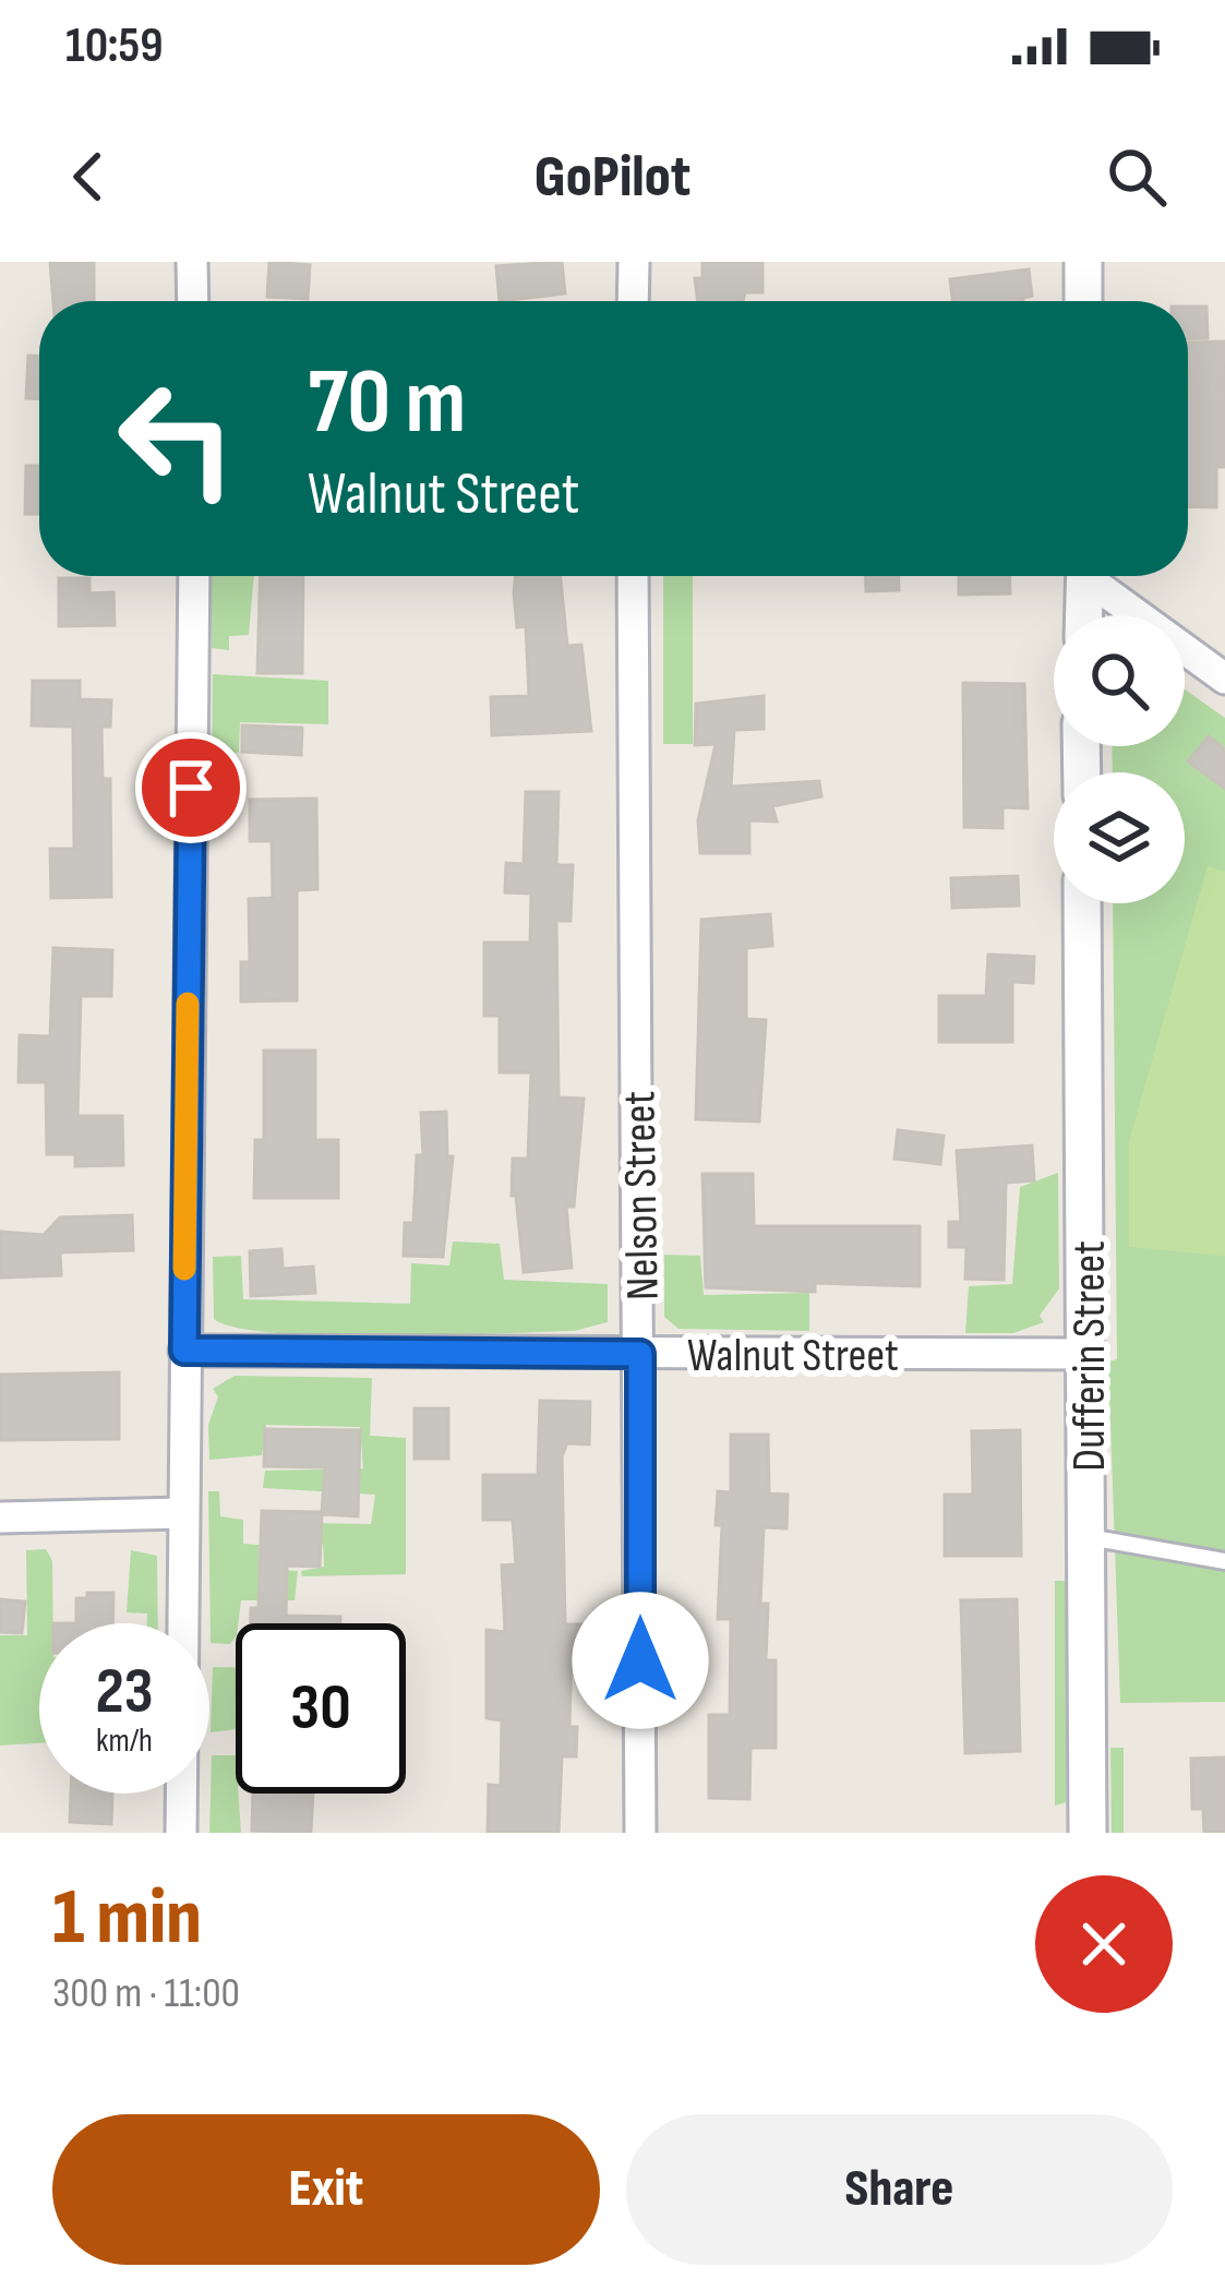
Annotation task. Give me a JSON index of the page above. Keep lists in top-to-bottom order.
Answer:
{
  "streets": {
    "street": ["Nelson Street", "Walnut Street", "Dufferin Street"]
  },
  "crossings": [
    ["Nelson Street", "Walnut Street"],
    ["Walnut Street", "Dufferin Street"]
  ],
  "page": {
    "status": "10:59",
    "header": "GoPilot",
    "turn": ["70 m", "Walnut Street"],
    "speed": "23 km/h",
    "limit": "30",
    "heading": ["1 min", "300 m · 11:00"],
    "buttons": ["Exit", "Share"]
  }
}
